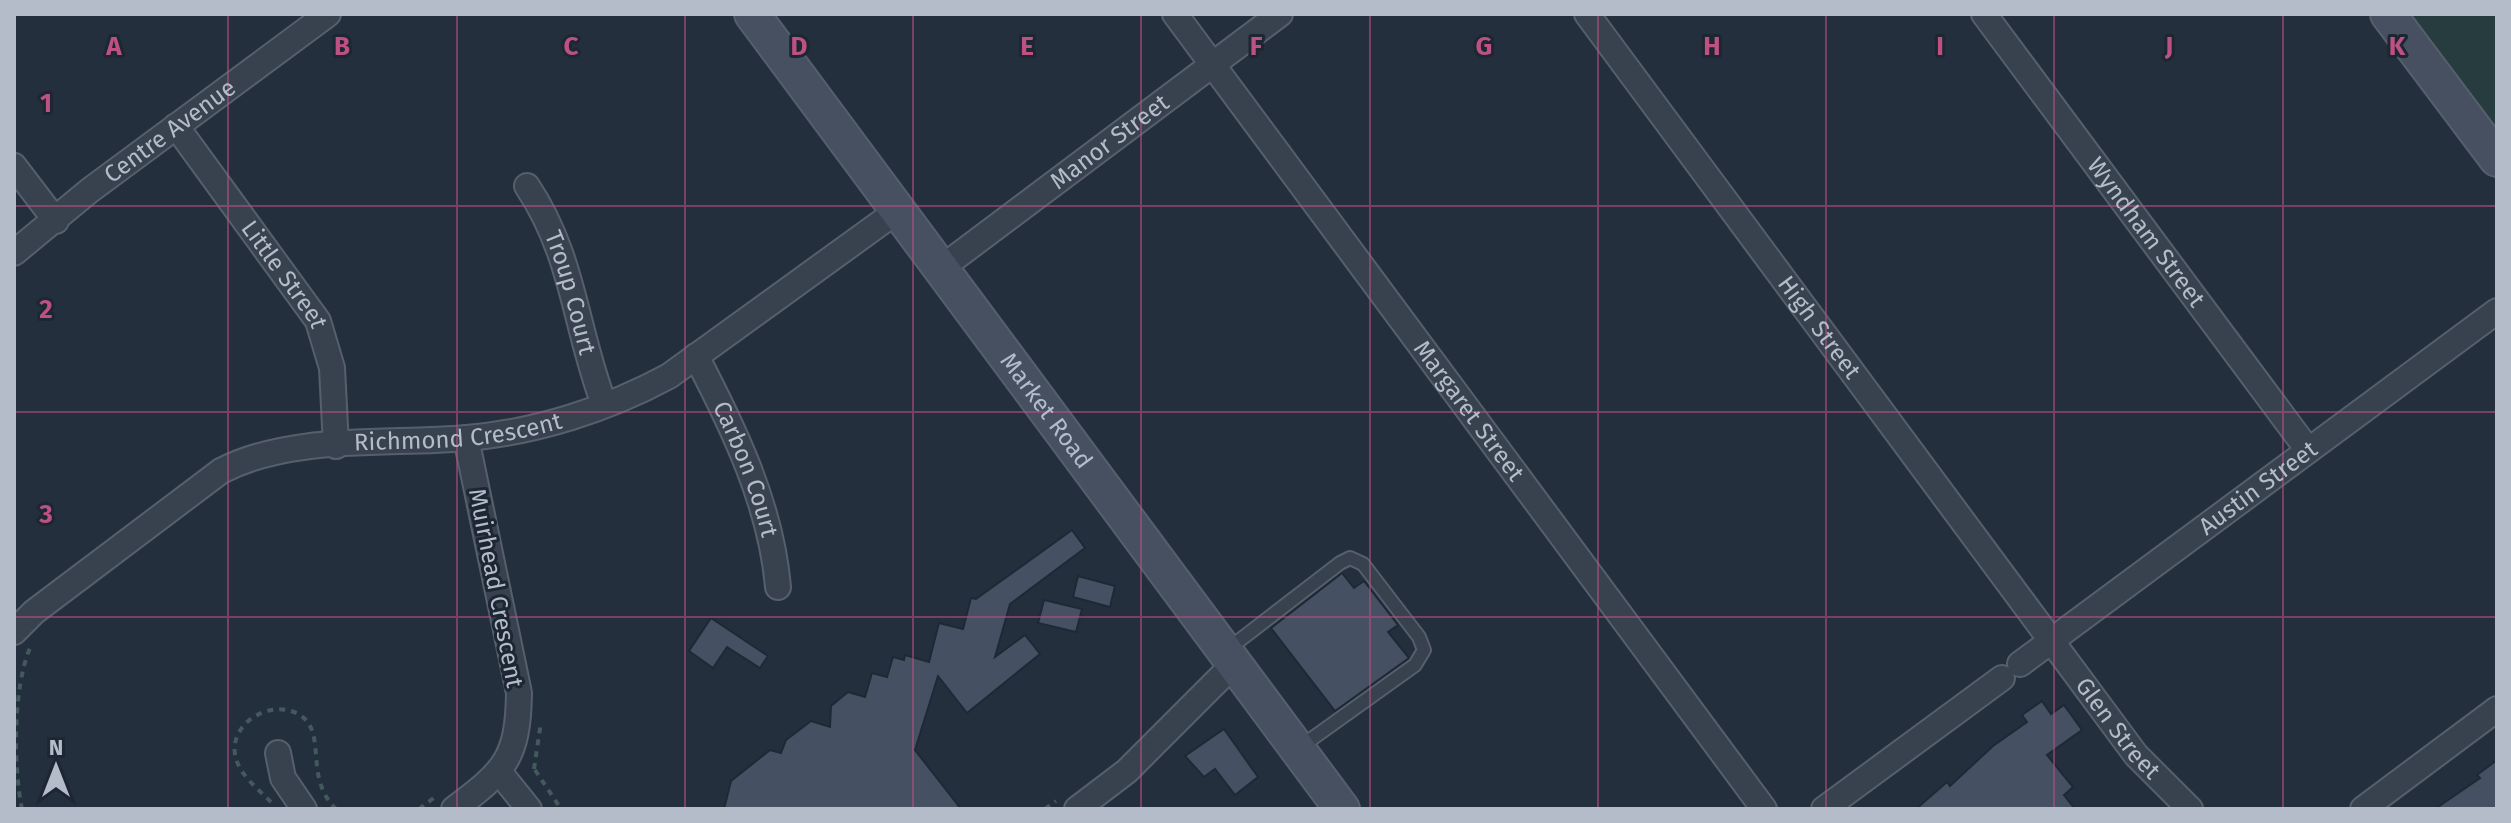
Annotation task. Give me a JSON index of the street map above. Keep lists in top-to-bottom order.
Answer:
{
  "streets": {
    "street": [
      "Centre Avenue",
      "Manor Street",
      "Wyndham Street",
      "Little Street",
      "Troup Court",
      "High Street",
      "Market Road",
      "Margaret Street",
      "Richmond Crescent",
      "Carbon Court",
      "Austin Street",
      "Muirhead Crescent",
      "Glen Street"
    ]
  },
  "crossings": [
    ["Centre Avenue", "Little Street"],
    ["Manor Street", "Market Road"],
    ["Manor Street", "Margaret Street"],
    ["Wyndham Street", "Austin Street"],
    ["Little Street", "Richmond Crescent"],
    ["Troup Court", "Richmond Crescent"],
    ["High Street", "Austin Street"],
    ["High Street", "Glen Street"],
    ["Market Road", "Richmond Crescent"],
    ["Richmond Crescent", "Carbon Court"],
    ["Richmond Crescent", "Muirhead Crescent"],
    ["Austin Street", "Glen Street"]
  ],
  "north": "top",
  "grid": {
    "columns": [
      "A",
      "B",
      "C",
      "D",
      "E",
      "F",
      "G",
      "H",
      "I",
      "J",
      "K"
    ],
    "rows": ["1", "2", "3"]
  }
}
